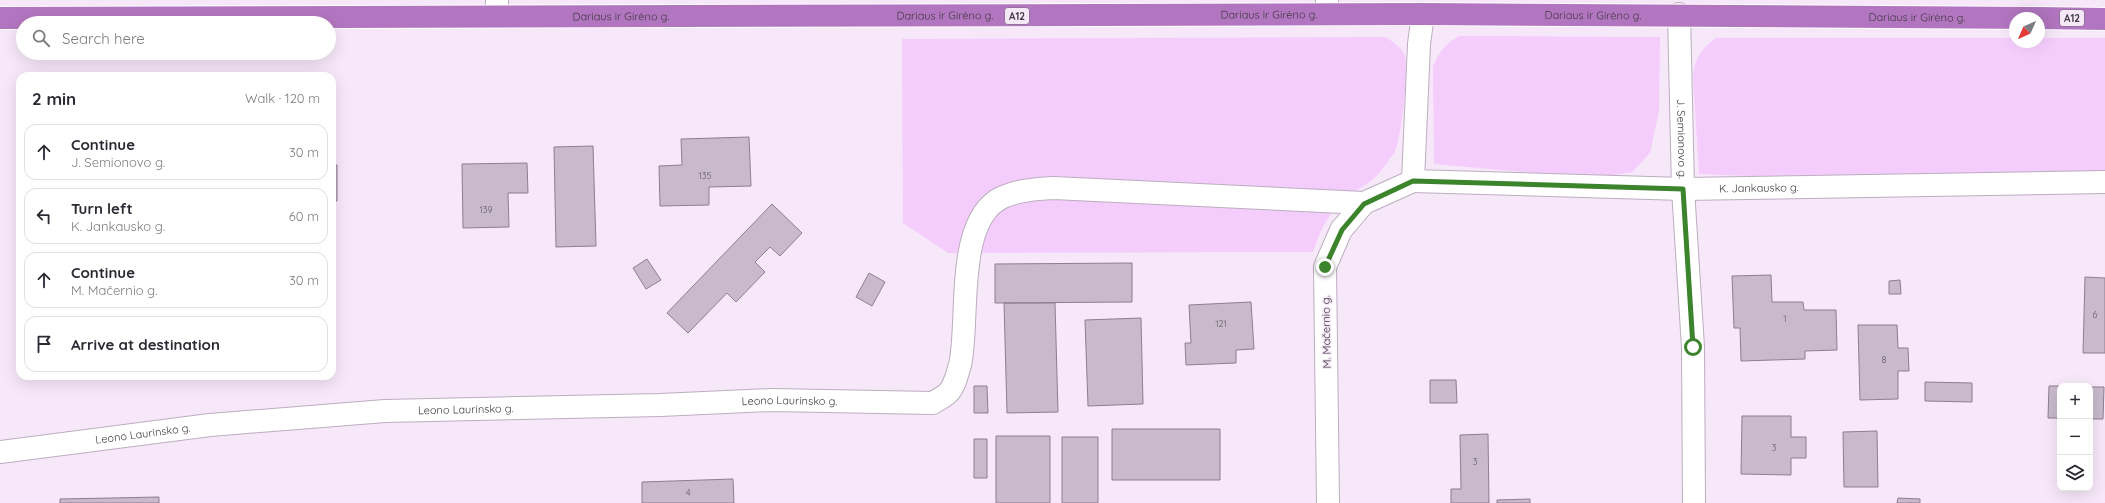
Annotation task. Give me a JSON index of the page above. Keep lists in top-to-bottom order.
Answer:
{
  "streets": {
    "highway": ["Dariaus ir Girėno g.", "A12"],
    "street": [
      "J. Semionovo g.",
      "K. Jankausko g.",
      "M. Mačernio g.",
      "Leono Laurinsko g."
    ]
  },
  "crossings": [
    ["Dariaus ir Girėno g.", "J. Semionovo g."],
    ["J. Semionovo g.", "K. Jankausko g."],
    ["K. Jankausko g.", "M. Mačernio g."],
    ["M. Mačernio g.", "Leono Laurinsko g."]
  ],
  "house_numbers": [
    "135",
    "139",
    "6",
    "1",
    "121",
    "8",
    "3",
    "3",
    "4"
  ],
  "north": "bottom left",
  "page": {
    "search": "Search here",
    "heading": ["2 min", "Walk · 120 m"],
    "list": [
      ["Continue", "J. Semionovo g.", "30 m"],
      ["Turn left", "K. Jankausko g.", "60 m"],
      ["Continue", "M. Mačernio g.", "30 m"],
      "Arrive at destination"
    ],
    "map_buttons": ["+", "−"]
  }
}
